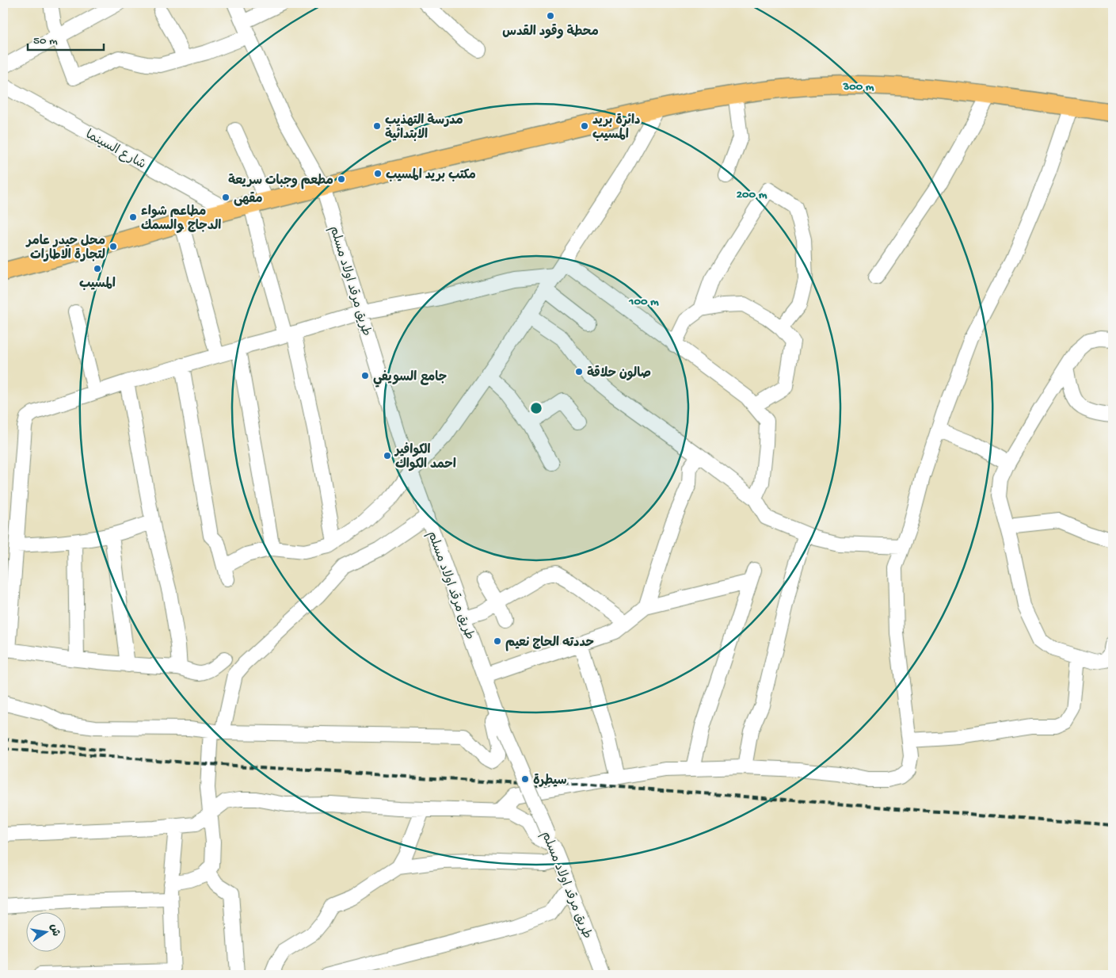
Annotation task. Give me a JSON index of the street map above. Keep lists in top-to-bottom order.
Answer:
{
  "streets": {
    "street": ["شارع السينما", "طريق مرقد اولاد مسلم"]
  },
  "places": [
    "محطة وقود القدس",
    "مدرسة التهذيب الابتدائية",
    "دائرة بريد المسيب",
    "مكتب بريد المسيب",
    "مطعم وجبات سريعة",
    "مقهى",
    "مطاعم شواء الدجاج والسمك",
    "محل حيدر عامر لتجارة الاطارات",
    "المسيب",
    "صالون حلاقة",
    "جامع السويفي",
    "الكوافير احمد الكواك",
    "حددته الحاج نعيم",
    "سيطرة"
  ],
  "scale_bar": "50 m",
  "north": "right",
  "rings": ["300 m", "200 m", "100 m"]
}
